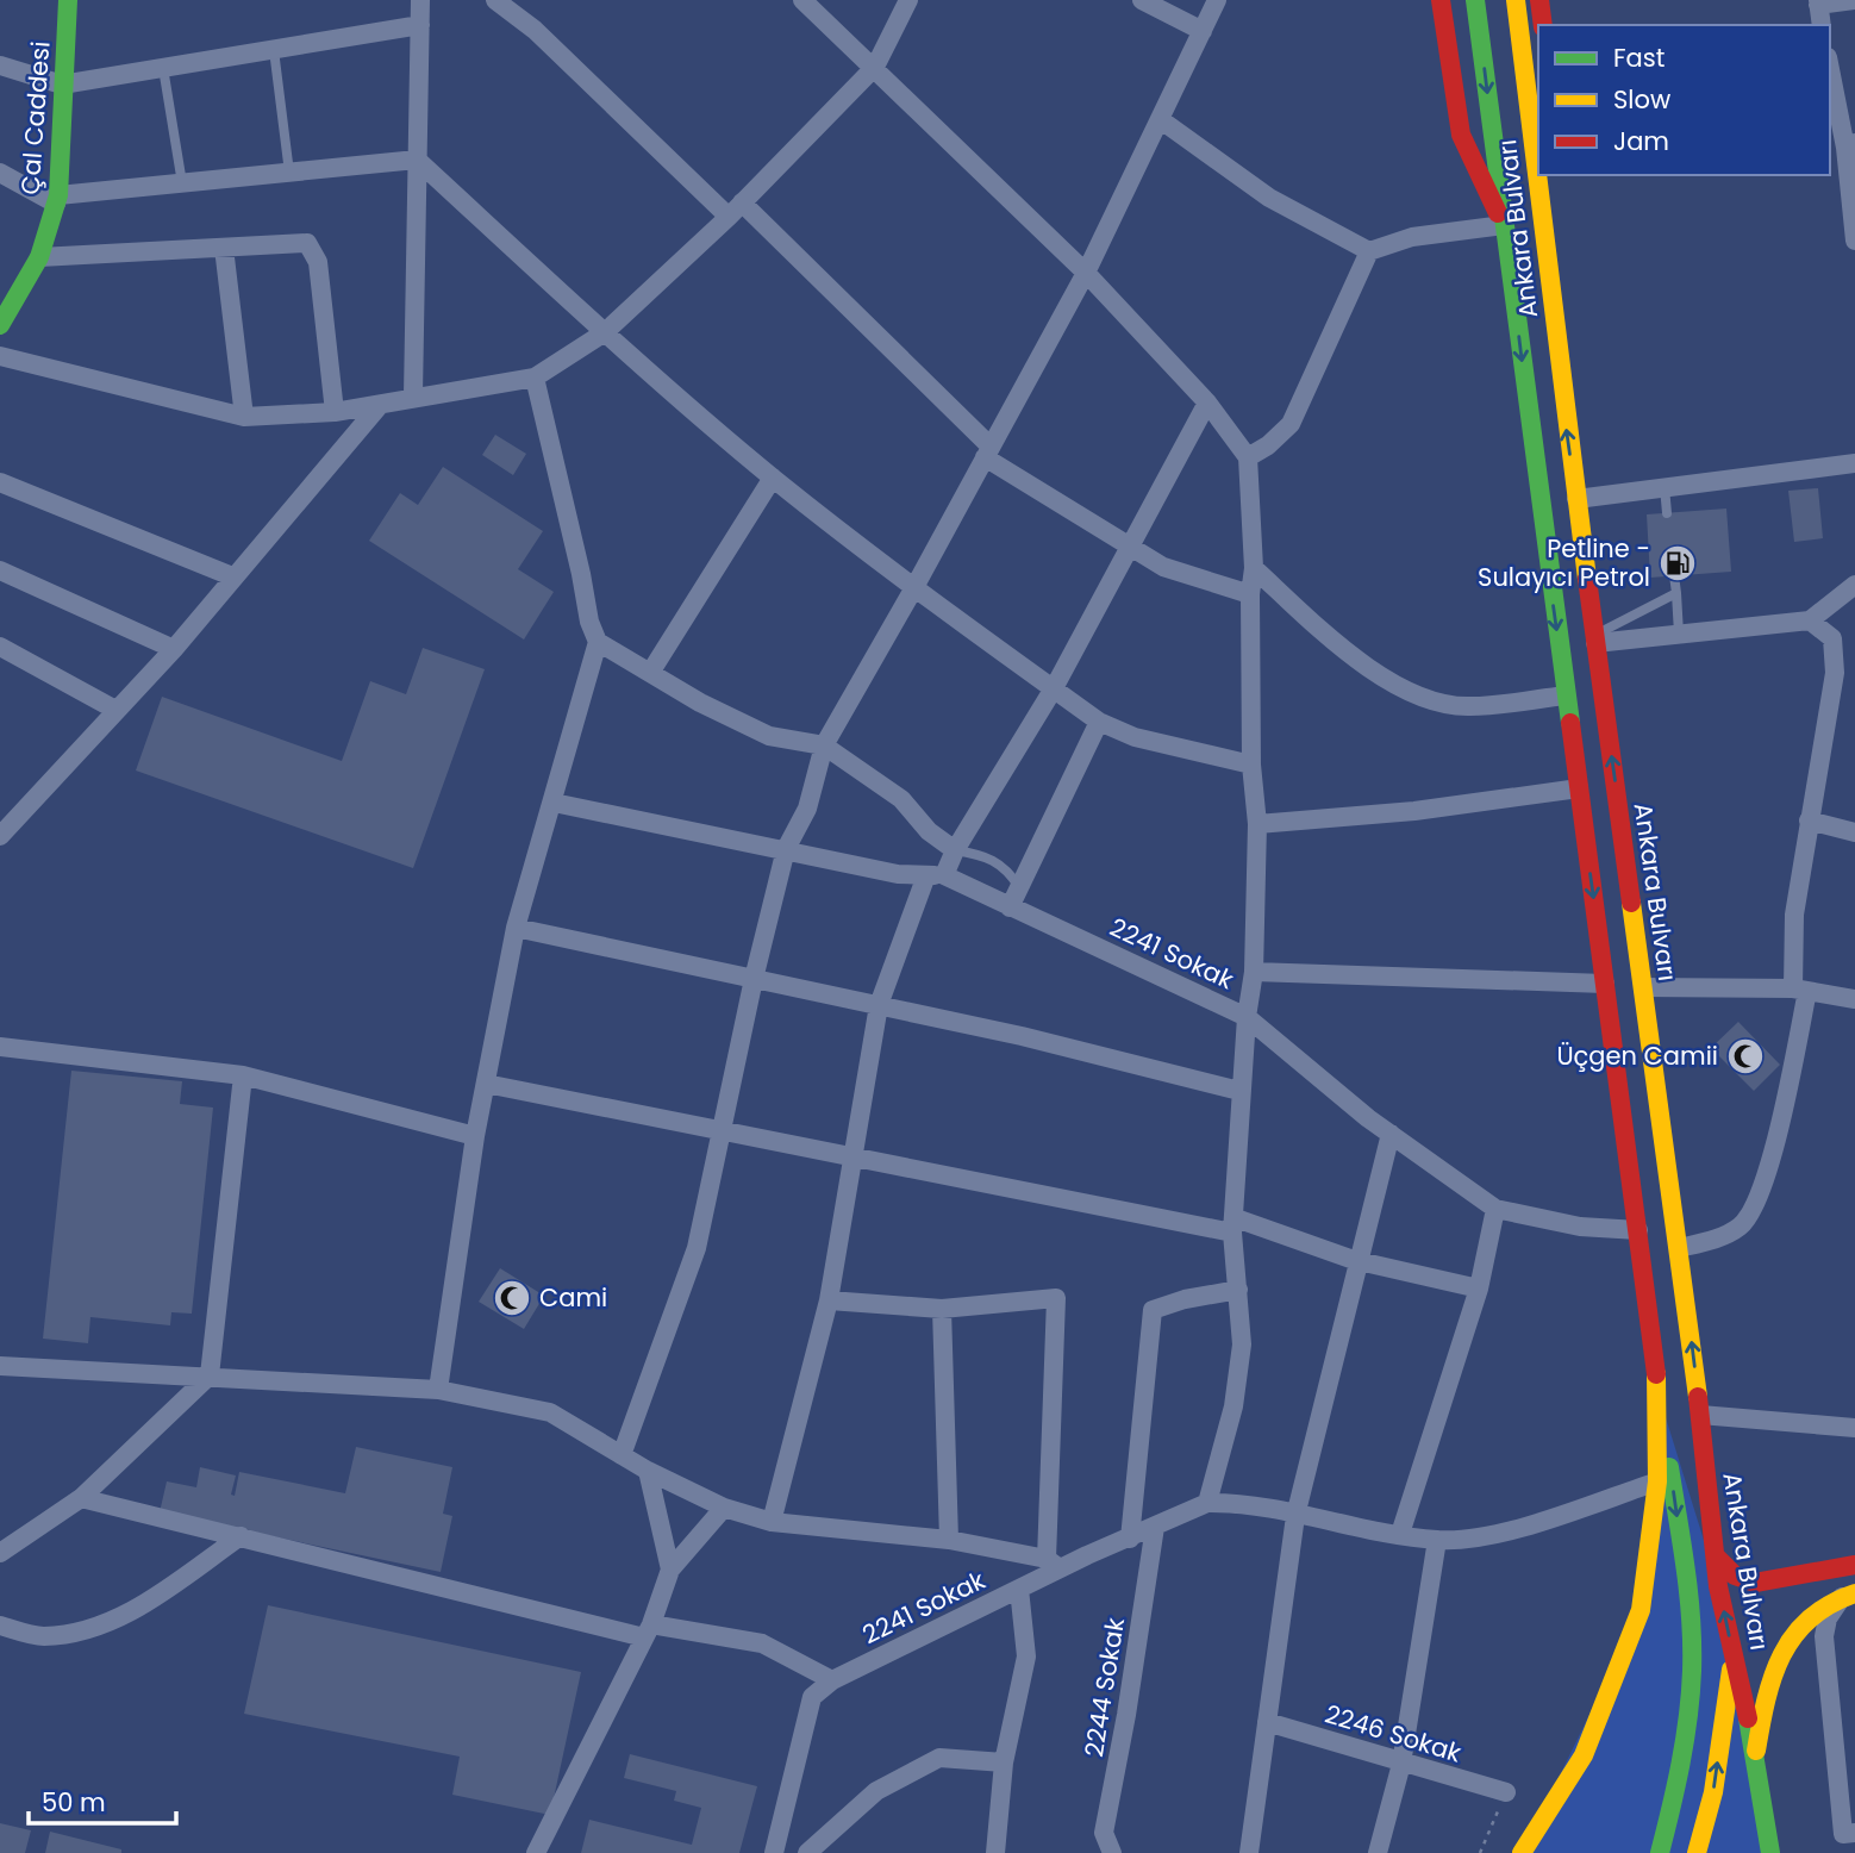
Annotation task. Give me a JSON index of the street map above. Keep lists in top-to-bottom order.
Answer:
{
  "streets": {
    "main road": ["Çal Caddesi", "Ankara Bulvarı"],
    "street": ["2241 Sokak", "2244 Sokak", "2246 Sokak"]
  },
  "crossings": [
    ["Ankara Bulvarı", "2241 Sokak"],
    ["2241 Sokak", "2244 Sokak"]
  ],
  "places": {
    "fuel station": ["Petline - Sulayıcı Petrol"],
    "mosque": ["Üçgen Camii", "Cami"]
  },
  "legend": ["Fast", "Slow", "Jam"],
  "scale_bar": "50 m"
}
